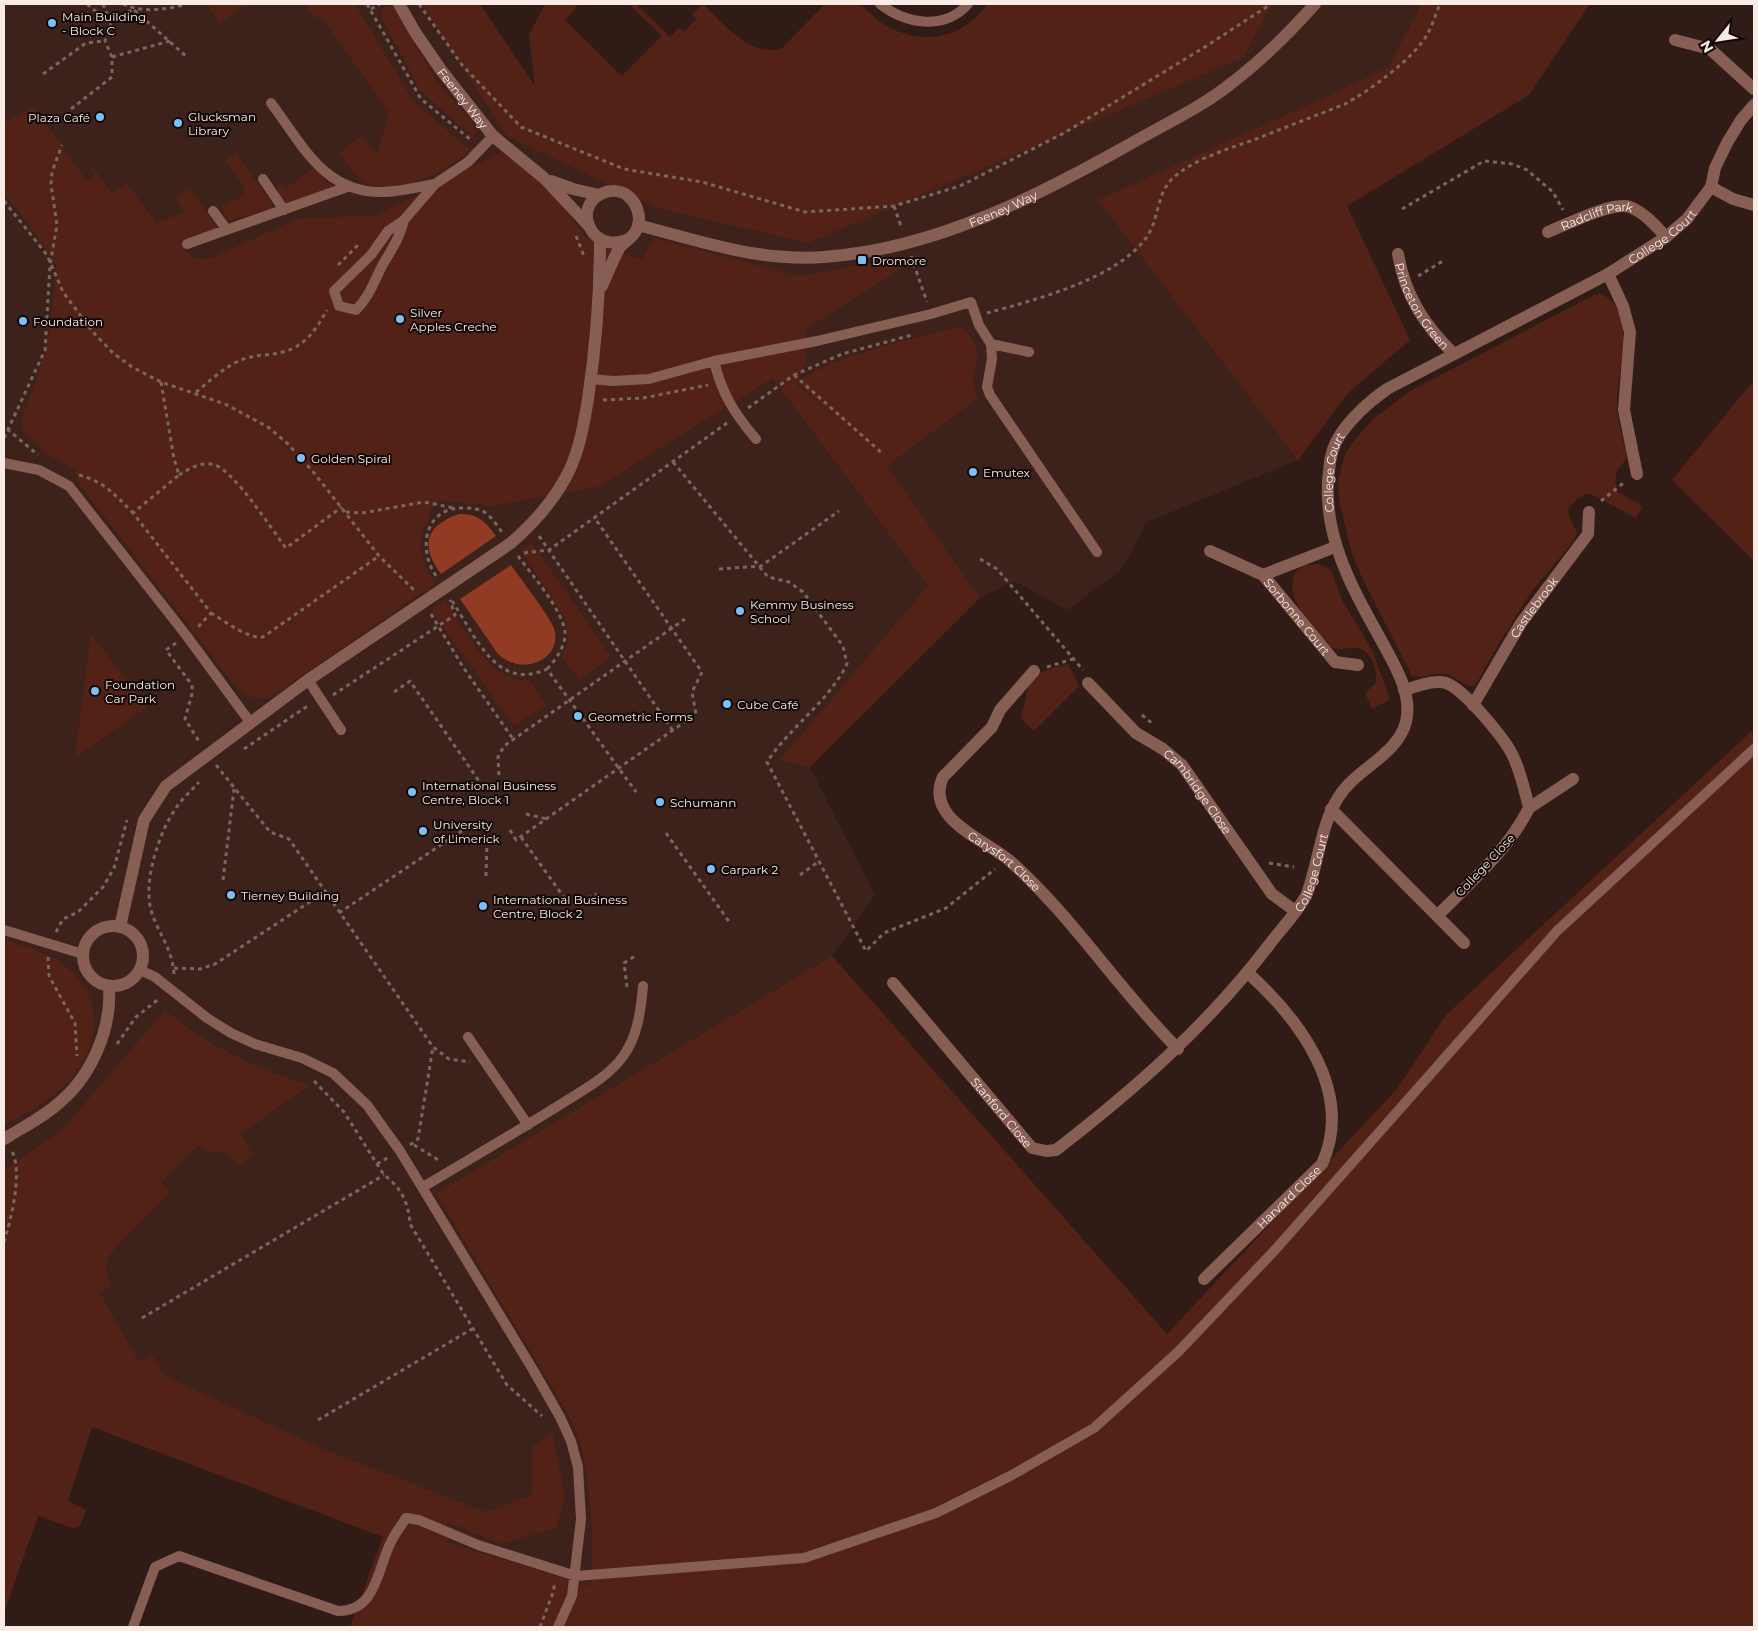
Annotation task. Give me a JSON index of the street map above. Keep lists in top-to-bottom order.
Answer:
{
  "streets": {
    "street": [
      "Feeney Way",
      "Radcliff Park",
      "College Court",
      "Princeton Green",
      "Castlebrook",
      "Sorbonne Court",
      "Cambridge Close",
      "Carysfort Close",
      "College Close",
      "Stanford Close",
      "Harvard Close"
    ]
  },
  "crossings": [
    ["Radcliff Park", "College Court"],
    ["College Court", "Princeton Green"],
    ["College Court", "Cambridge Close"],
    ["College Court", "Carysfort Close"],
    ["College Court", "Stanford Close"],
    ["College Court", "Harvard Close"],
    ["Carysfort Close", "Stanford Close"]
  ],
  "places": {
    "other": [
      "Main Building - Block C",
      "Plaza Café",
      "Glucksman Library",
      "Silver Apples Creche",
      "Foundation",
      "Golden Spiral",
      "Emutex",
      "Kemmy Business School",
      "Foundation Car Park",
      "Cube Café",
      "Geometric Forms",
      "International Business Centre, Block 1",
      "Schumann",
      "University of Limerick",
      "Carpark 2",
      "Tierney Building",
      "International Business Centre, Block 2"
    ],
    "transit": ["Dromore"]
  },
  "north": "bottom left"
}
